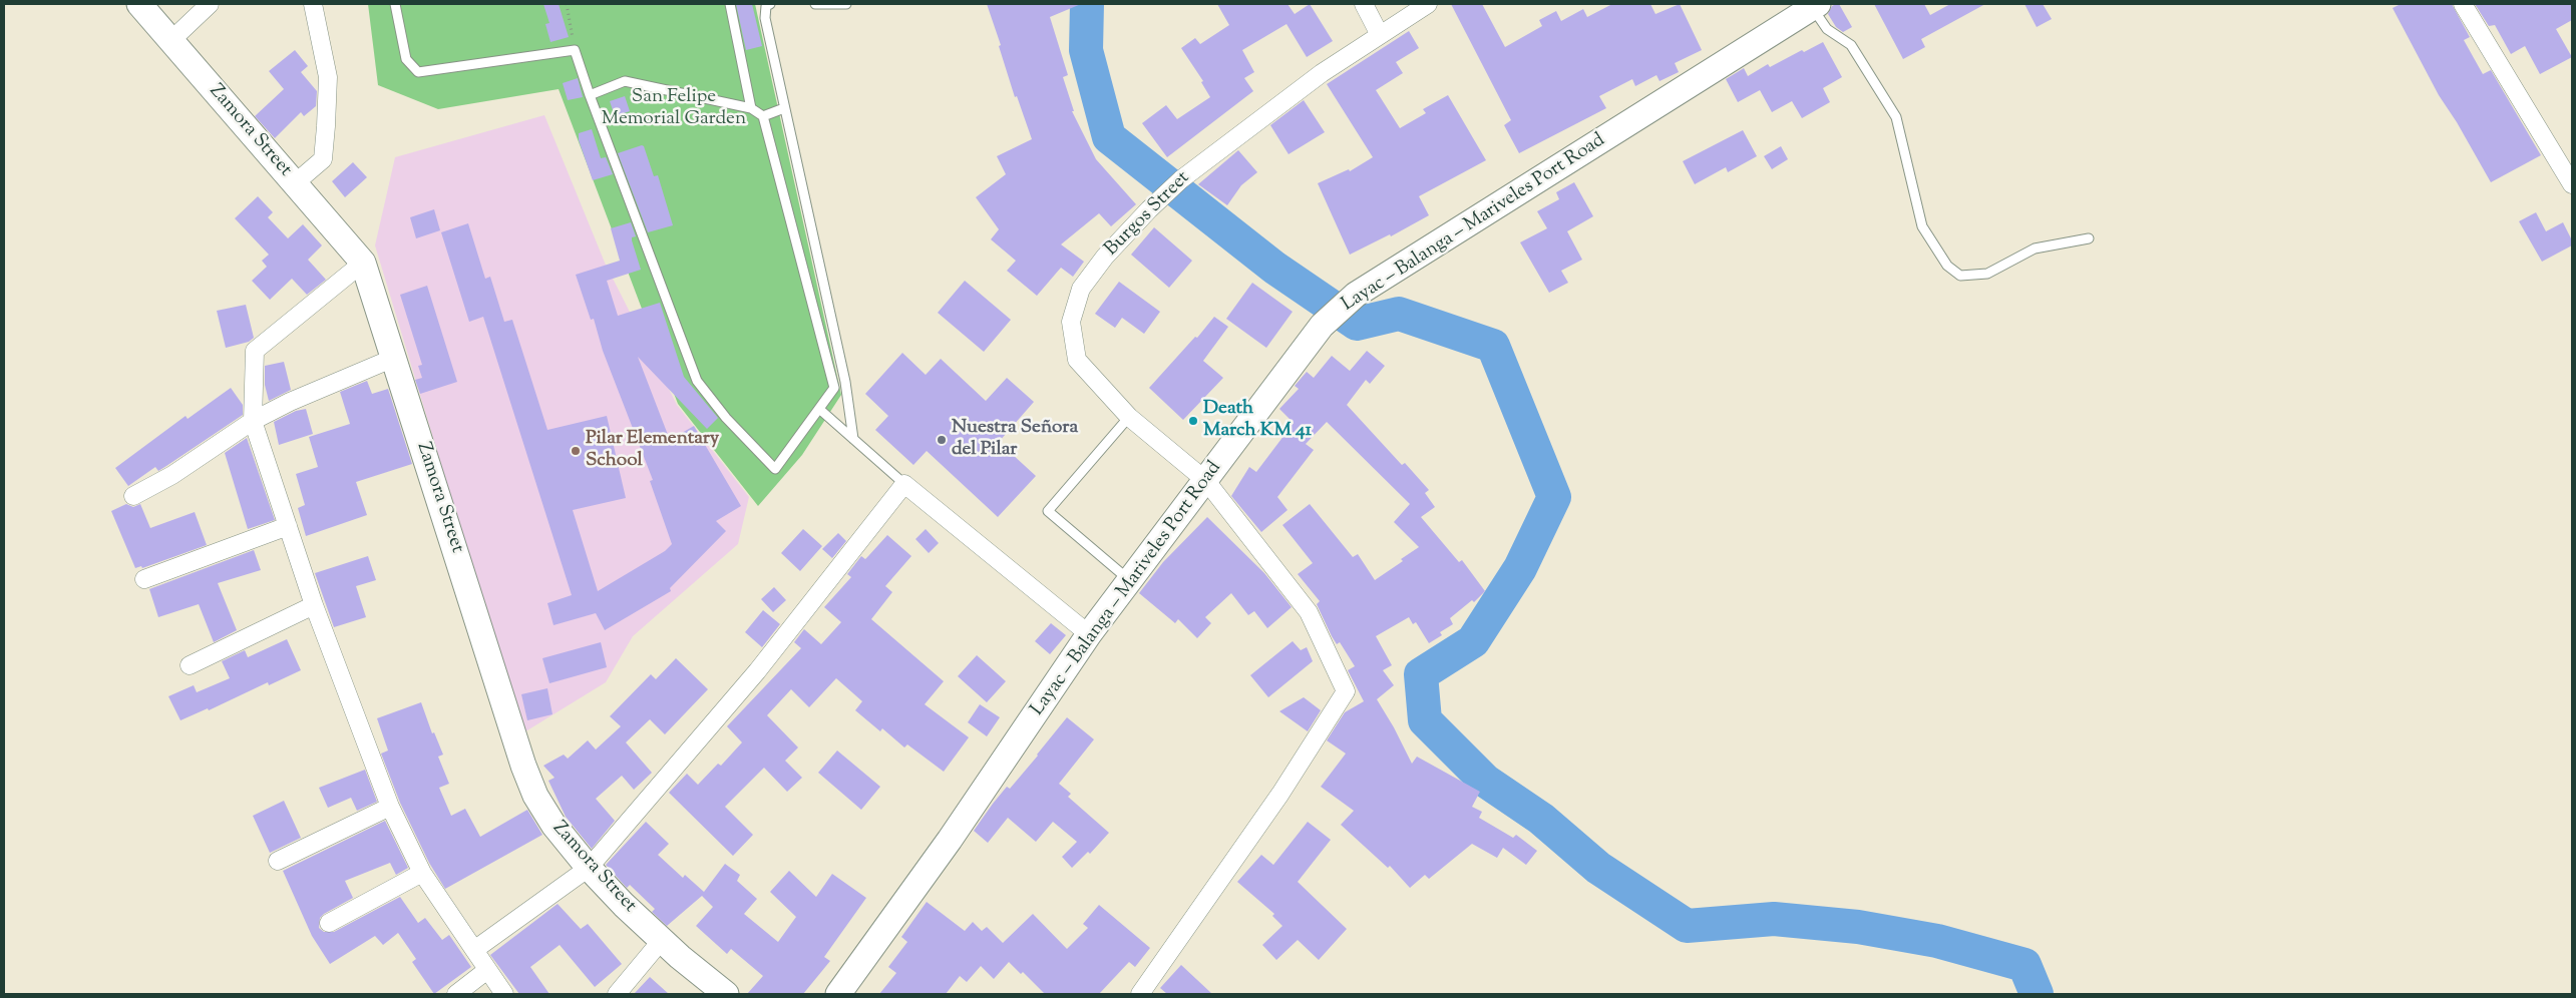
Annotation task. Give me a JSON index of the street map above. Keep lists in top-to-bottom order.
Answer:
{
  "streets": {
    "main road": ["Zamora Street", "Layac – Balanga – Mariveles Port Road"],
    "street": ["Burgos Street"]
  },
  "crossings": [
    ["Burgos Street", "Layac – Balanga – Mariveles Port Road"]
  ],
  "parks": ["San Felipe Memorial Garden"],
  "places": ["Death March KM 41", "Nuestra Señora del Pilar", "Pilar Elementary School"]
}
